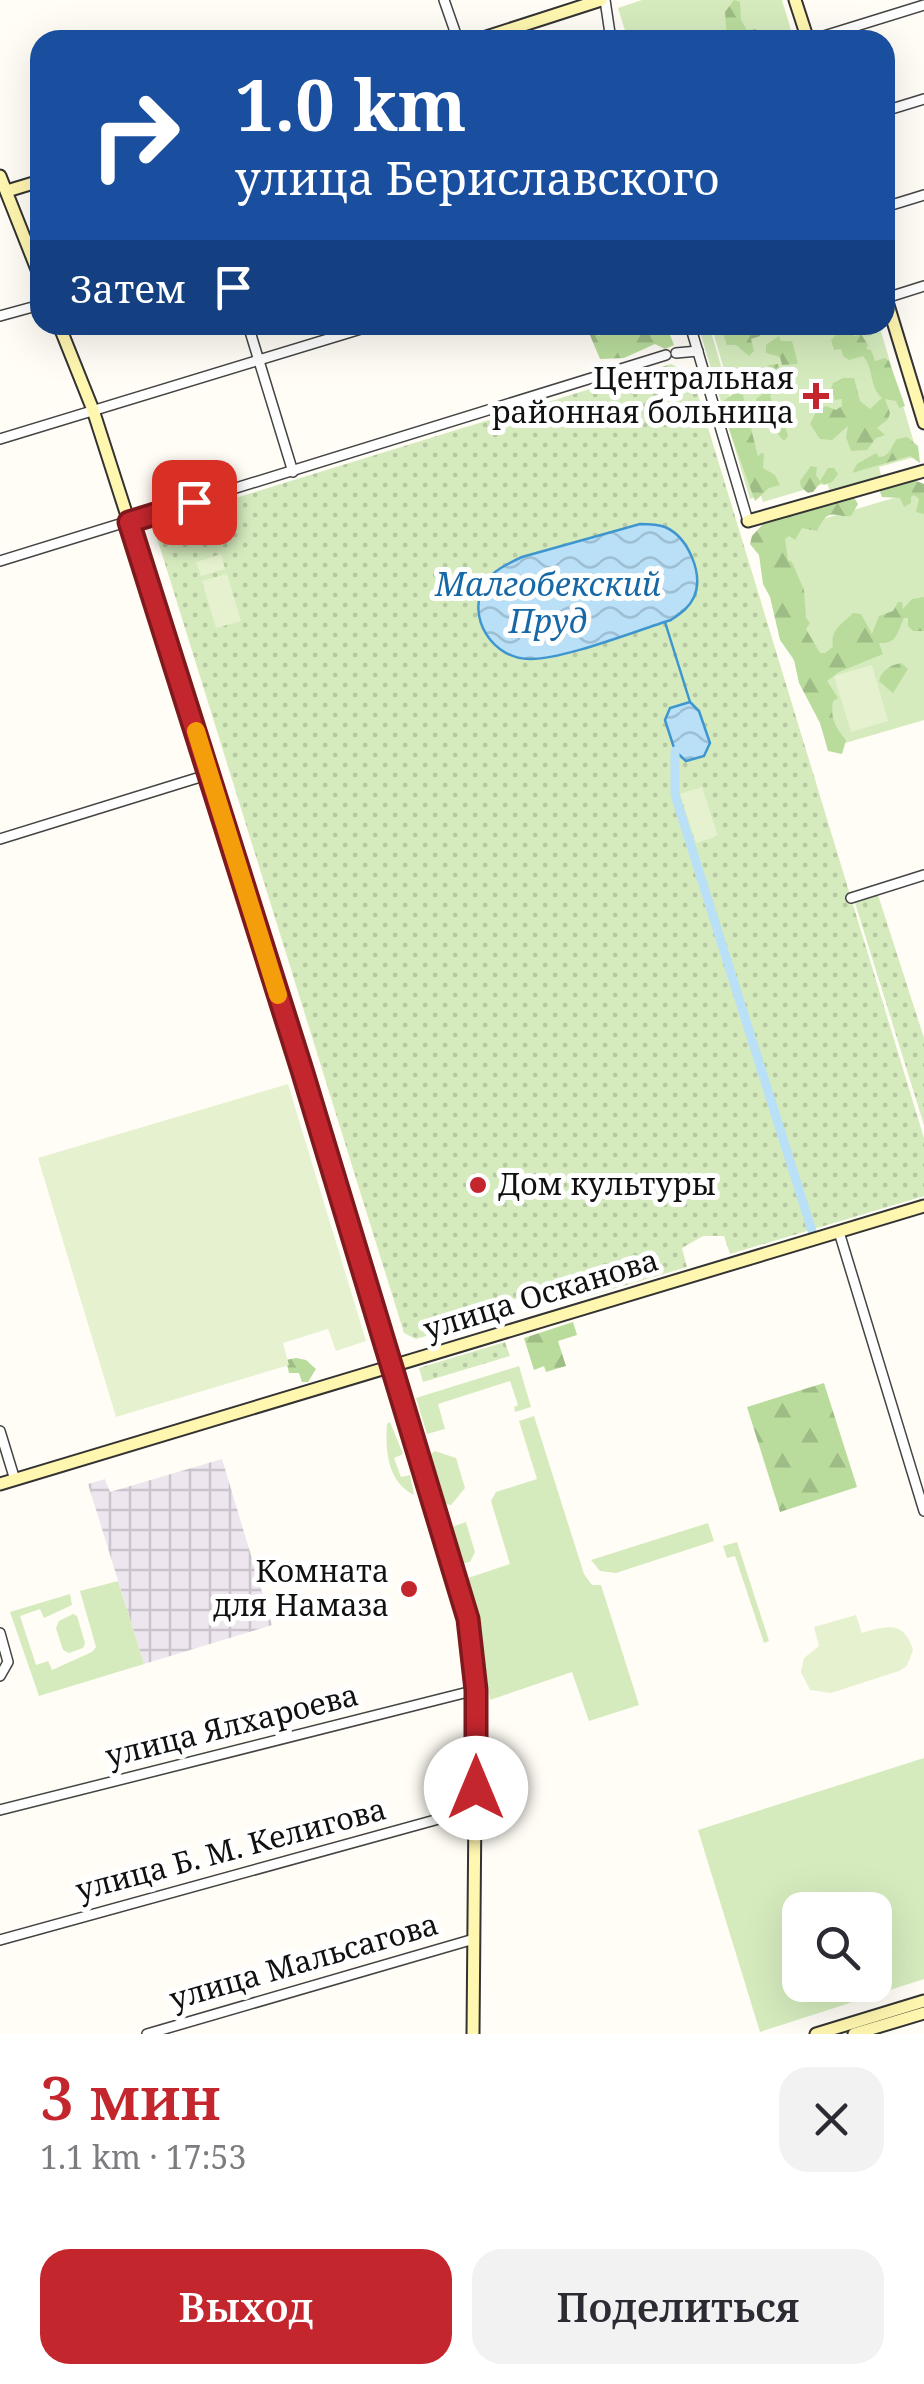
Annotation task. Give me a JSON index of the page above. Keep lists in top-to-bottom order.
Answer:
{
  "streets": {
    "main road": ["улица Осканова"],
    "street": ["улица Ялхароева", "улица Б. М. Келигова", "улица Мальсагова"]
  },
  "water": ["Малгобекский Пруд"],
  "places": {
    "health": ["Центральная районная больница"],
    "other": ["Дом культуры", "Комната для Намаза"]
  },
  "page": {
    "turn": ["1.0 km", "улица Бериславского"],
    "then": "Затем",
    "heading": ["3 мин", "1.1 km · 17:53"],
    "buttons": ["Выход", "Поделиться"]
  }
}
